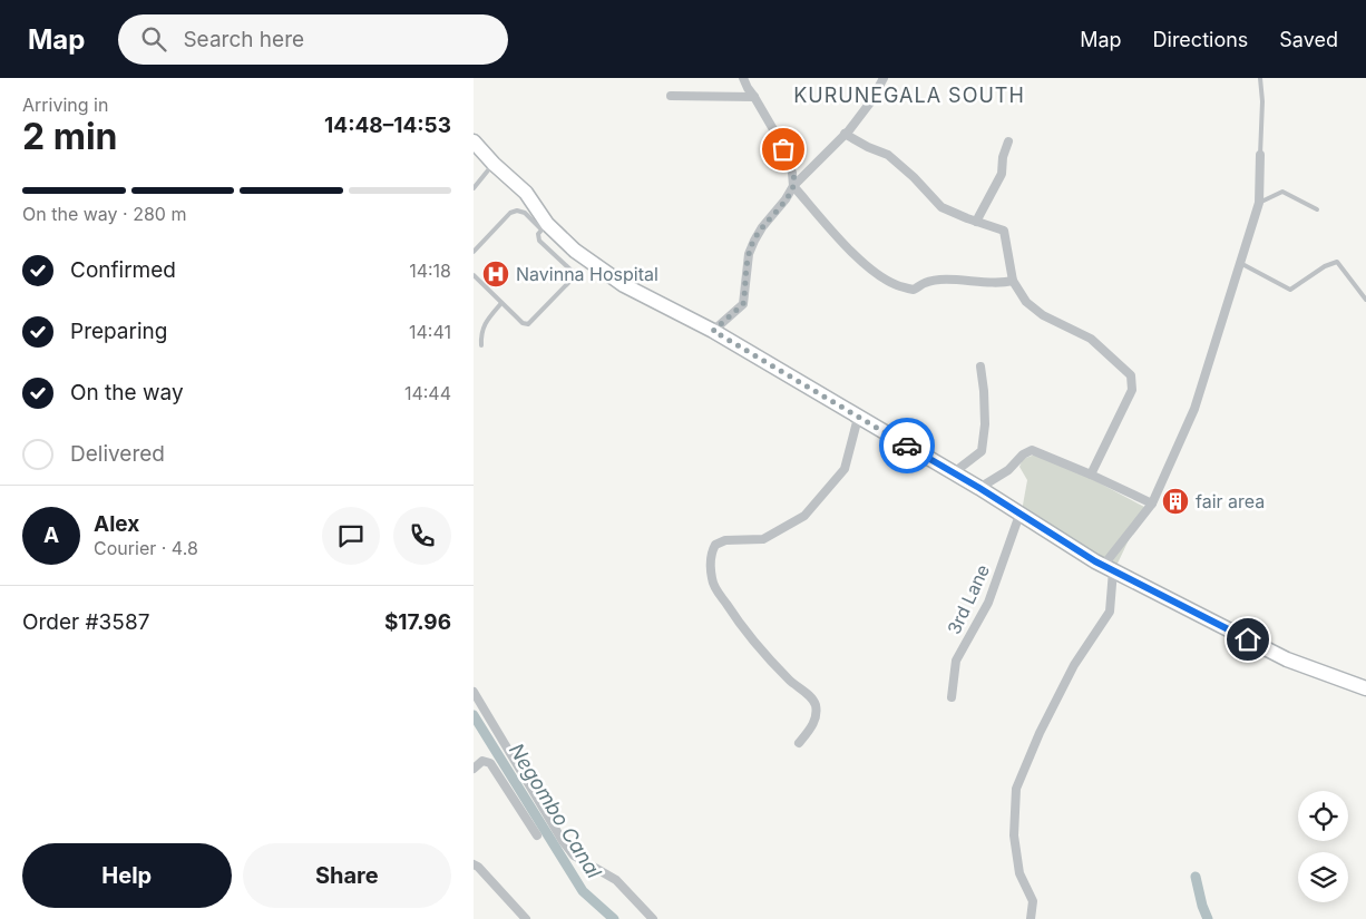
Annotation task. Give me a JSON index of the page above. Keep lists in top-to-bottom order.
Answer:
{
  "streets": {
    "street": ["3rd Lane"]
  },
  "districts": ["KURUNEGALA SOUTH"],
  "water": ["Negombo Canal"],
  "places": {
    "hospital": ["Navinna Hospital"],
    "building": ["fair area"]
  },
  "page": {
    "header": "Map",
    "search": "Search here",
    "nav": ["Map", "Directions", "Saved"],
    "heading": ["2 min", "Arriving in", "14:48–14:53"],
    "panel": [
      "Alex",
      "Courier · 4.8",
      "Order #3587",
      "$17.96"
    ],
    "bar": "On the way · 280 m",
    "list": [
      ["Confirmed", "14:18"],
      ["Preparing", "14:41"],
      ["On the way", "14:44"],
      "Delivered"
    ],
    "round": "A",
    "buttons": ["Help", "Share"]
  }
}
